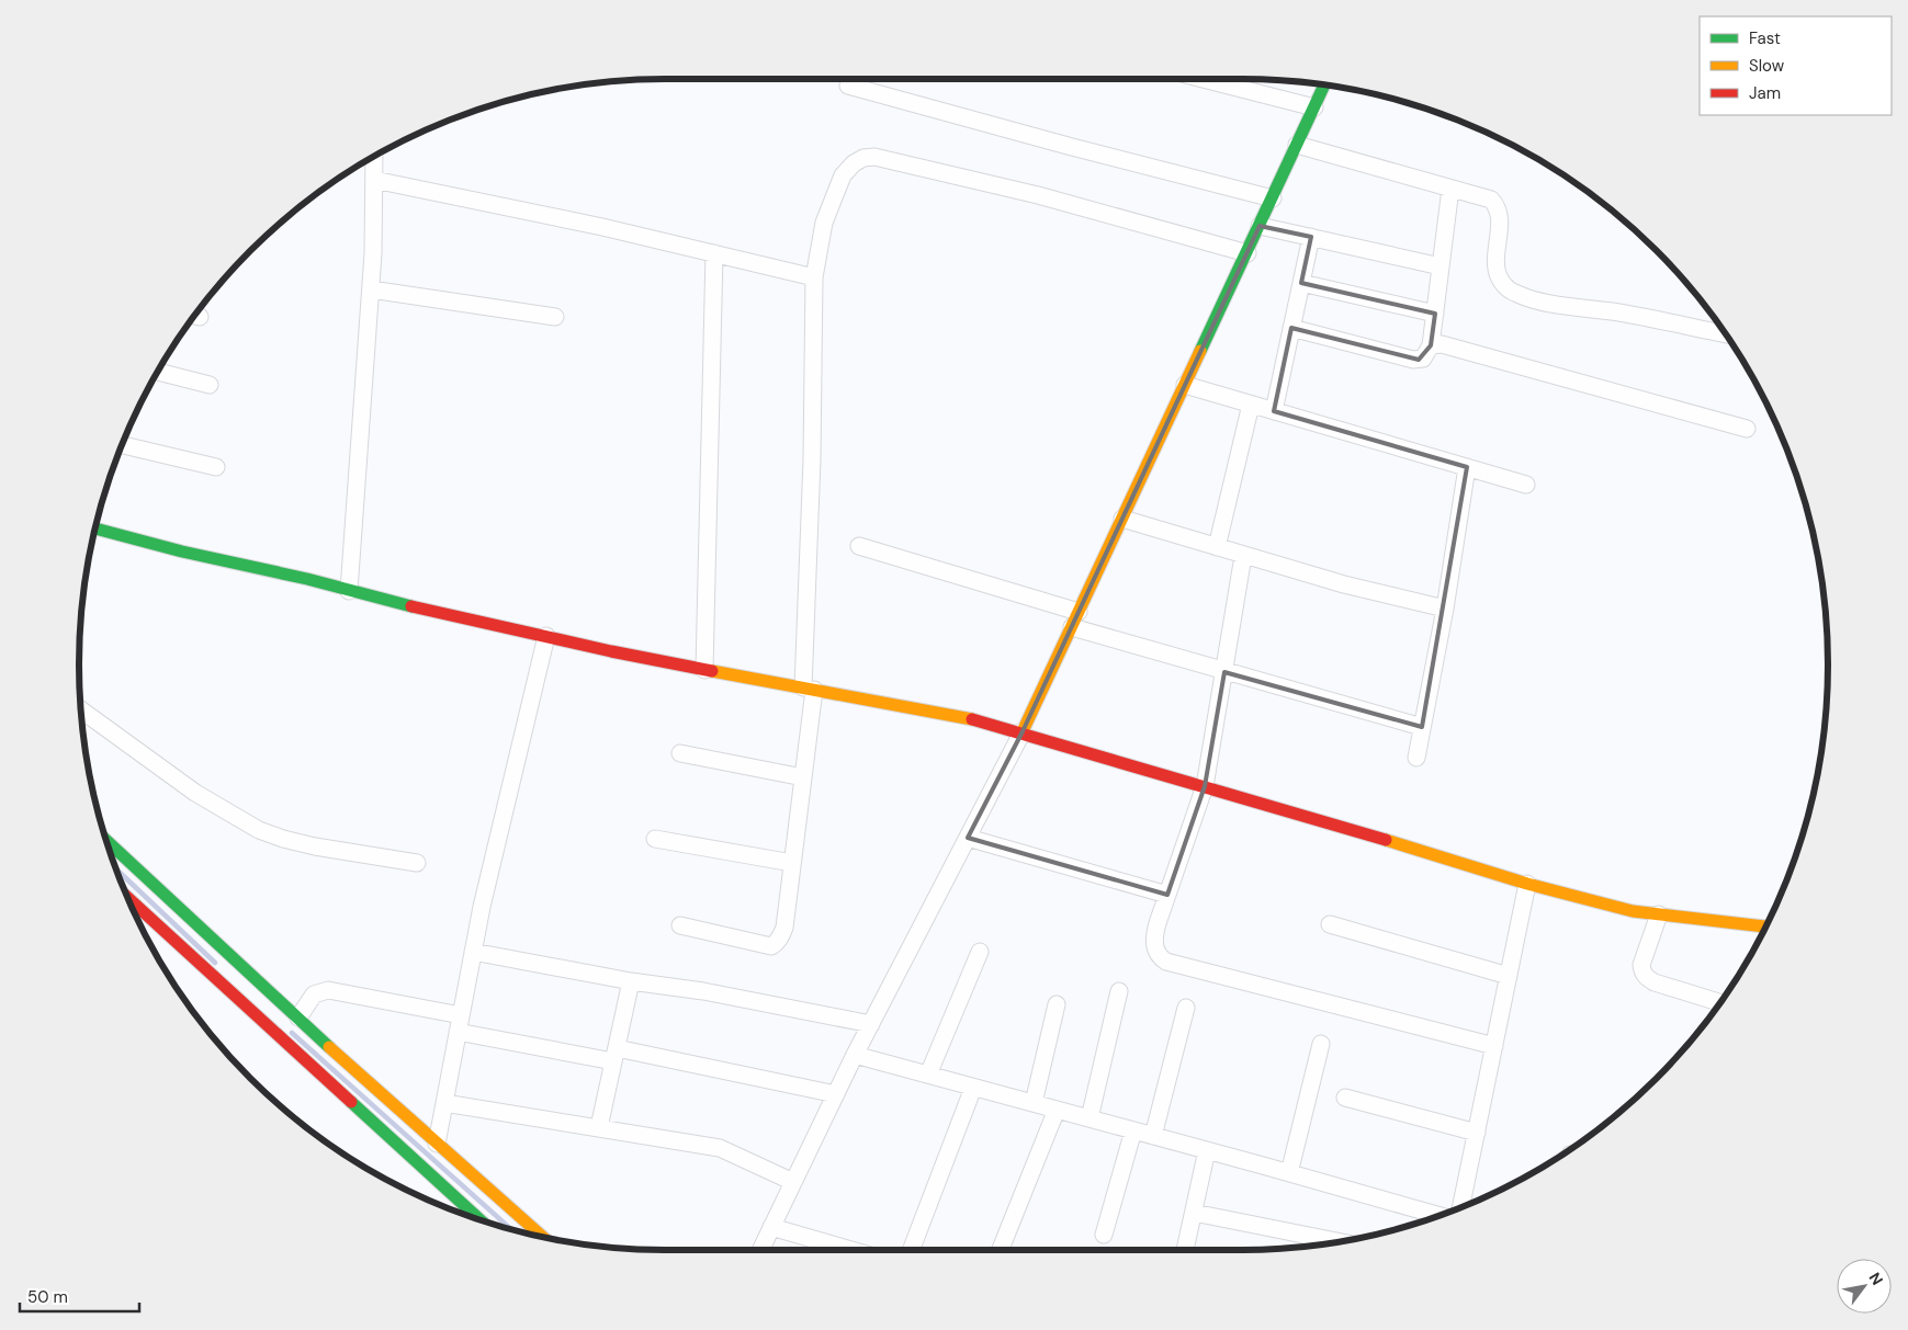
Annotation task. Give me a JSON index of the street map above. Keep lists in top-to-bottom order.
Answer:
{
  "legend": ["Fast", "Slow", "Jam"],
  "scale_bar": "50 m",
  "north": "top right"
}
